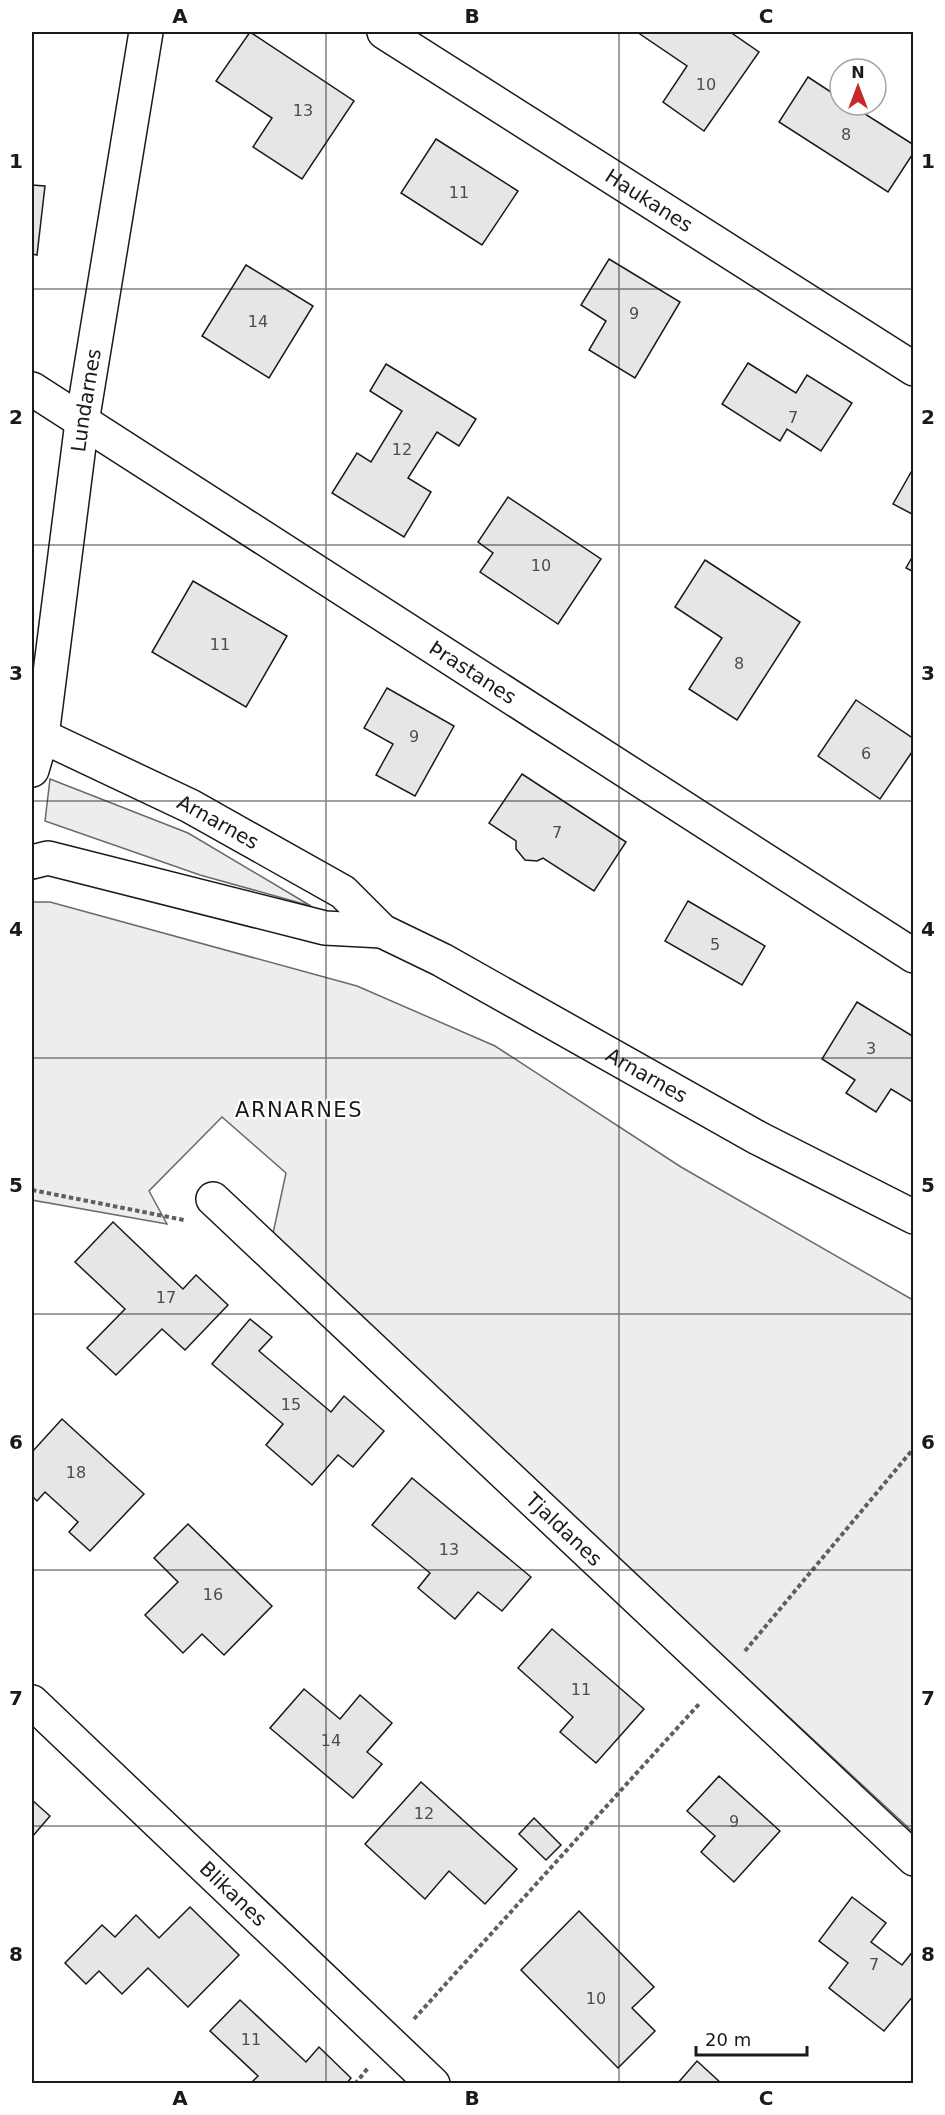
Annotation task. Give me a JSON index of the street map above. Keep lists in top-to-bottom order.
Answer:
{
  "streets": {
    "street": [
      "Haukanes",
      "Lundarnes",
      "Þrastanes",
      "Arnarnes",
      "Tjaldanes",
      "Blikanes"
    ]
  },
  "crossings": [
    ["Lundarnes", "Þrastanes"],
    ["Lundarnes", "Arnarnes"]
  ],
  "districts": ["ARNARNES"],
  "house_numbers": [
    "10",
    "13",
    "8",
    "11",
    "9",
    "14",
    "7",
    "12",
    "10",
    "11",
    "8",
    "9",
    "6",
    "7",
    "5",
    "3",
    "17",
    "15",
    "18",
    "13",
    "16",
    "11",
    "14",
    "12",
    "9",
    "7",
    "10",
    "11"
  ],
  "scale_bar": "20 m",
  "north": "top",
  "grid": {
    "columns": ["A", "B", "C"],
    "rows": [
      "1",
      "2",
      "3",
      "4",
      "5",
      "6",
      "7",
      "8"
    ]
  }
}
